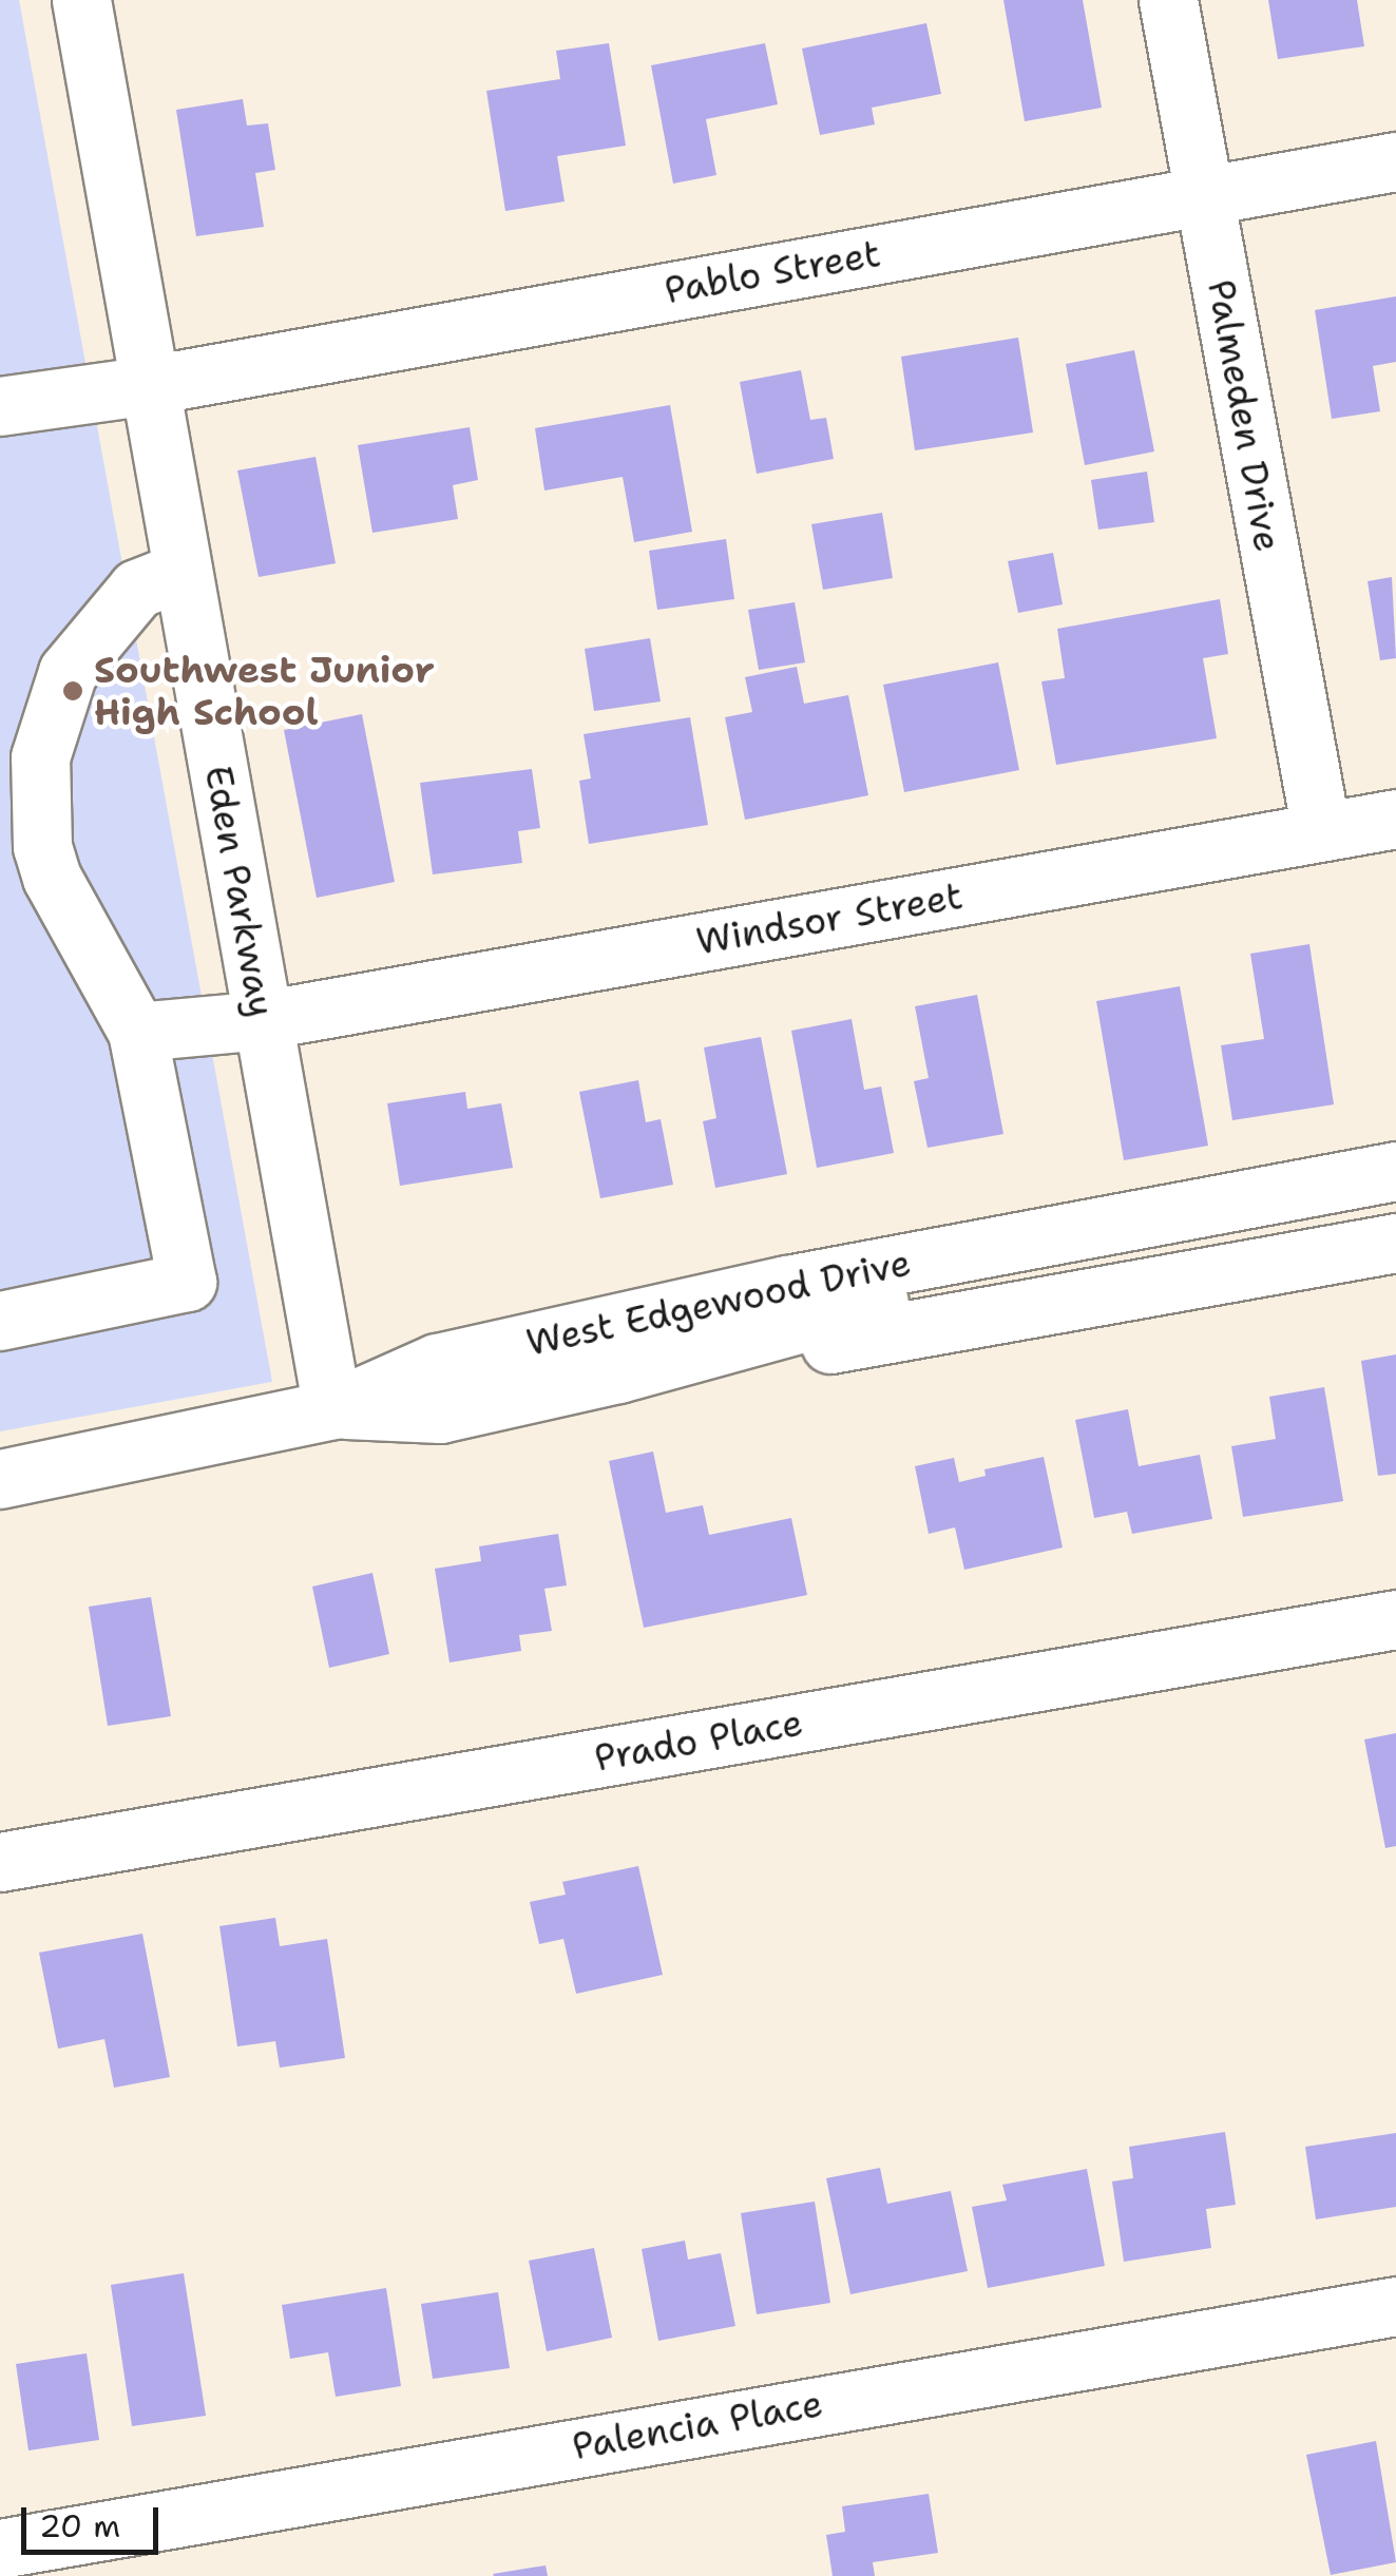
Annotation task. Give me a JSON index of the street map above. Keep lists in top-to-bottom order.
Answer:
{
  "streets": {
    "street": [
      "Pablo Street",
      "Palmeden Drive",
      "Eden Parkway",
      "Windsor Street",
      "West Edgewood Drive",
      "Prado Place",
      "Palencia Place"
    ]
  },
  "crossings": [
    ["Pablo Street", "Palmeden Drive"],
    ["Pablo Street", "Eden Parkway"],
    ["Palmeden Drive", "Windsor Street"],
    ["Eden Parkway", "Windsor Street"],
    ["Eden Parkway", "West Edgewood Drive"]
  ],
  "places": ["Southwest Junior High School"],
  "scale_bar": "20 m"
}
